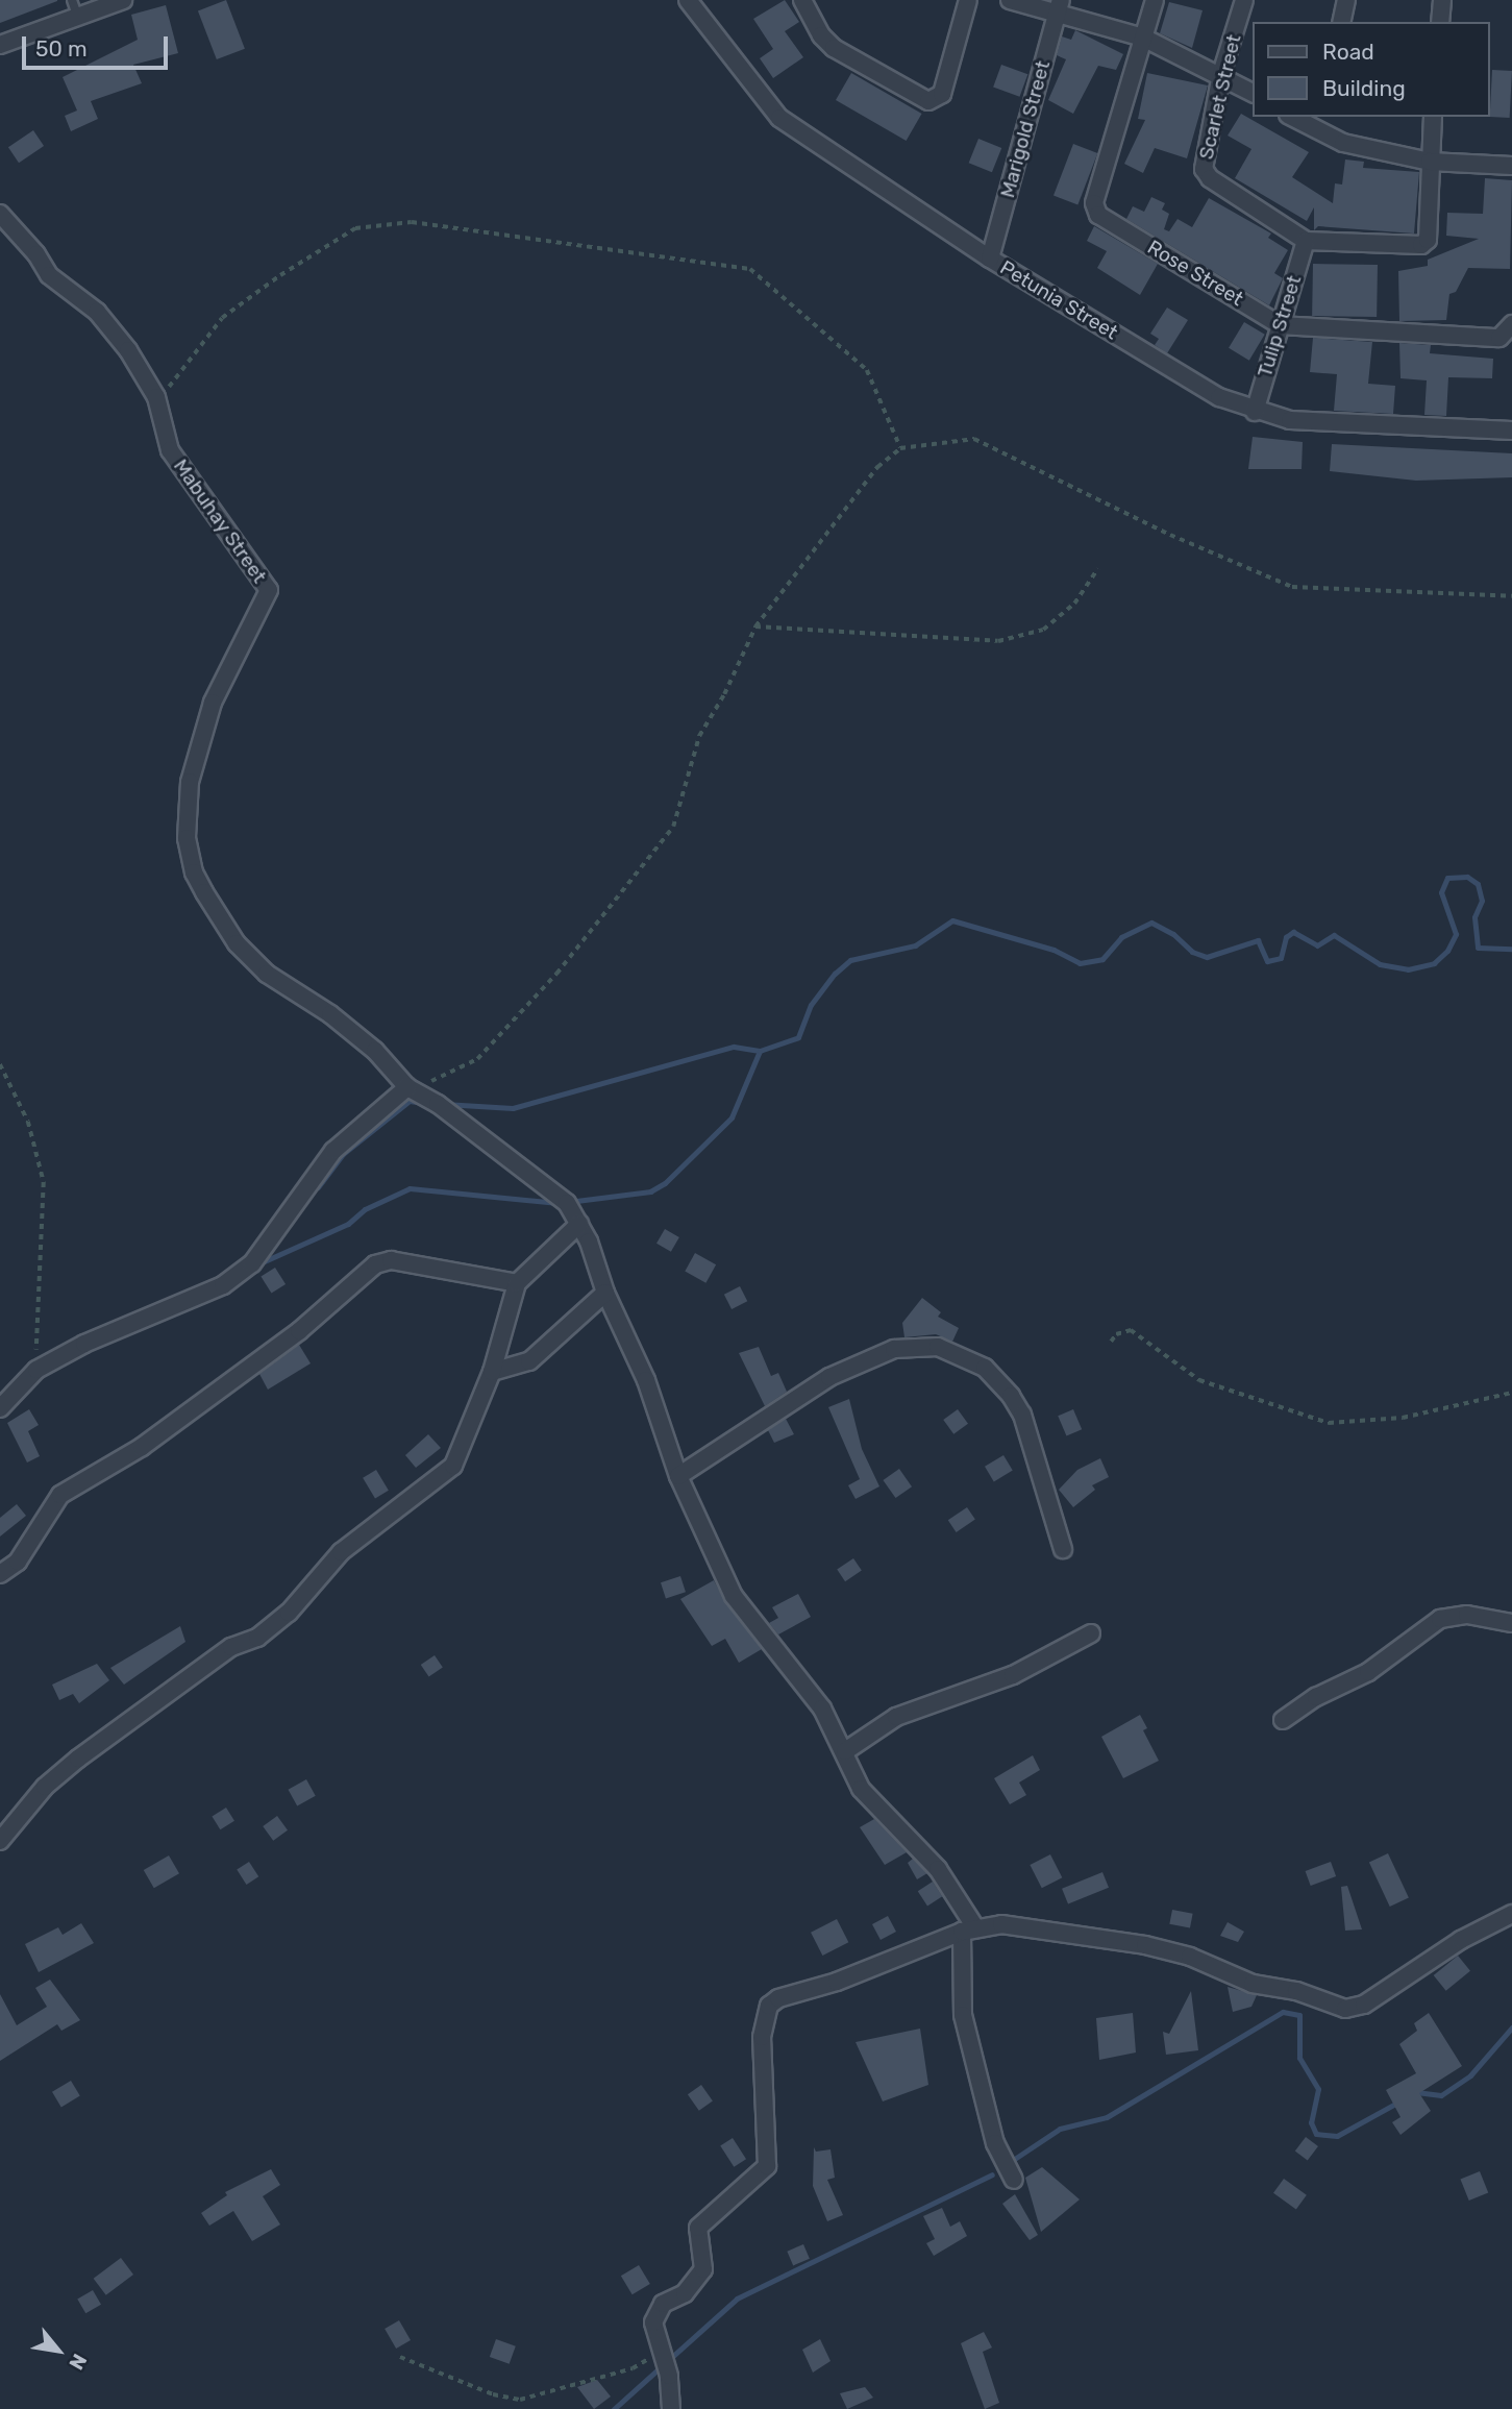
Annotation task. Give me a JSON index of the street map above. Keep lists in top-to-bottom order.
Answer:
{
  "streets": {
    "street": [
      "Scarlet Street",
      "Marigold Street",
      "Rose Street",
      "Petunia Street",
      "Tulip Street",
      "Mabuhay Street"
    ]
  },
  "crossings": [
    ["Scarlet Street", "Tulip Street"],
    ["Marigold Street", "Petunia Street"],
    ["Rose Street", "Tulip Street"],
    ["Petunia Street", "Tulip Street"]
  ],
  "legend": ["Road", "Building"],
  "scale_bar": "50 m",
  "north": "bottom right"
}
